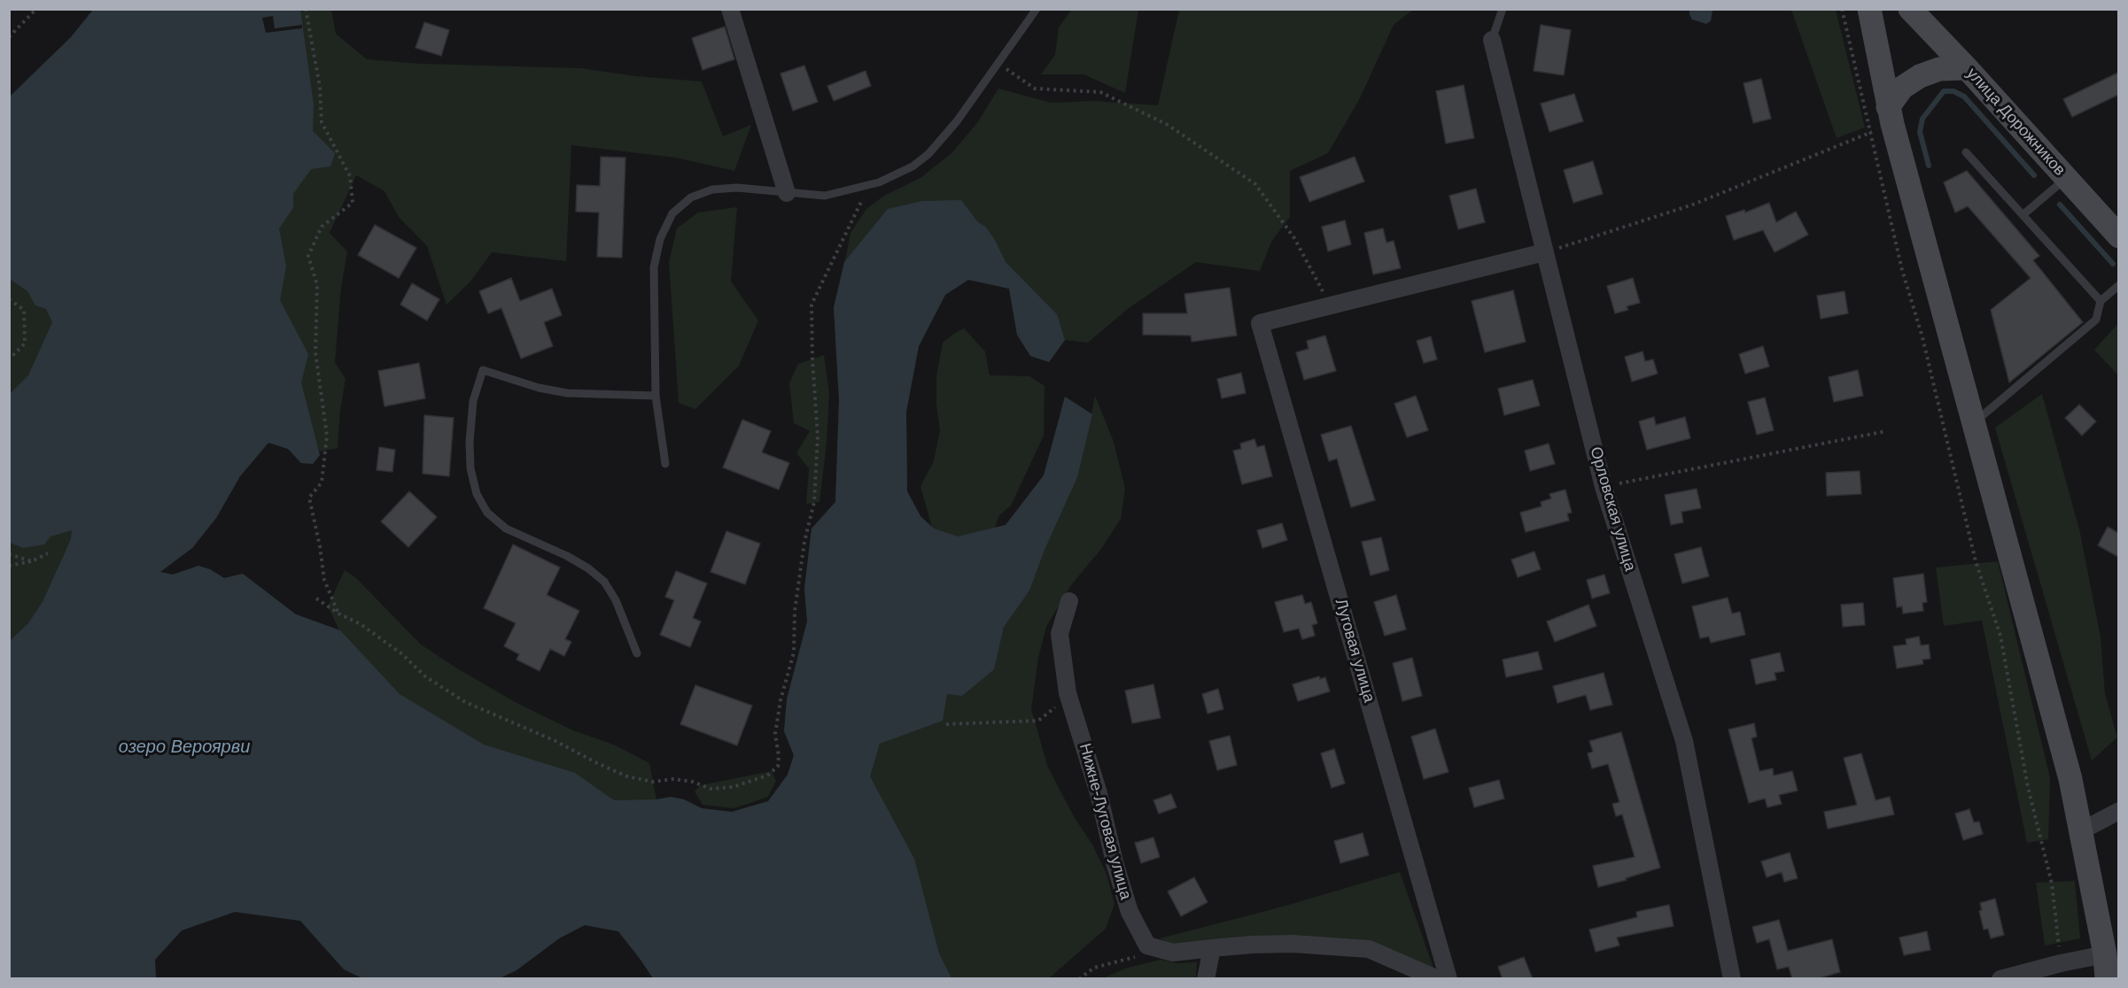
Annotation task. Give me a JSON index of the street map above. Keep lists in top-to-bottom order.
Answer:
{
  "streets": {
    "main road": ["улица Дорожников"],
    "street": ["Орловская улица", "Луговая улица", "Нижне-Луговая улица"]
  },
  "water": ["озеро Вероярви"]
}
